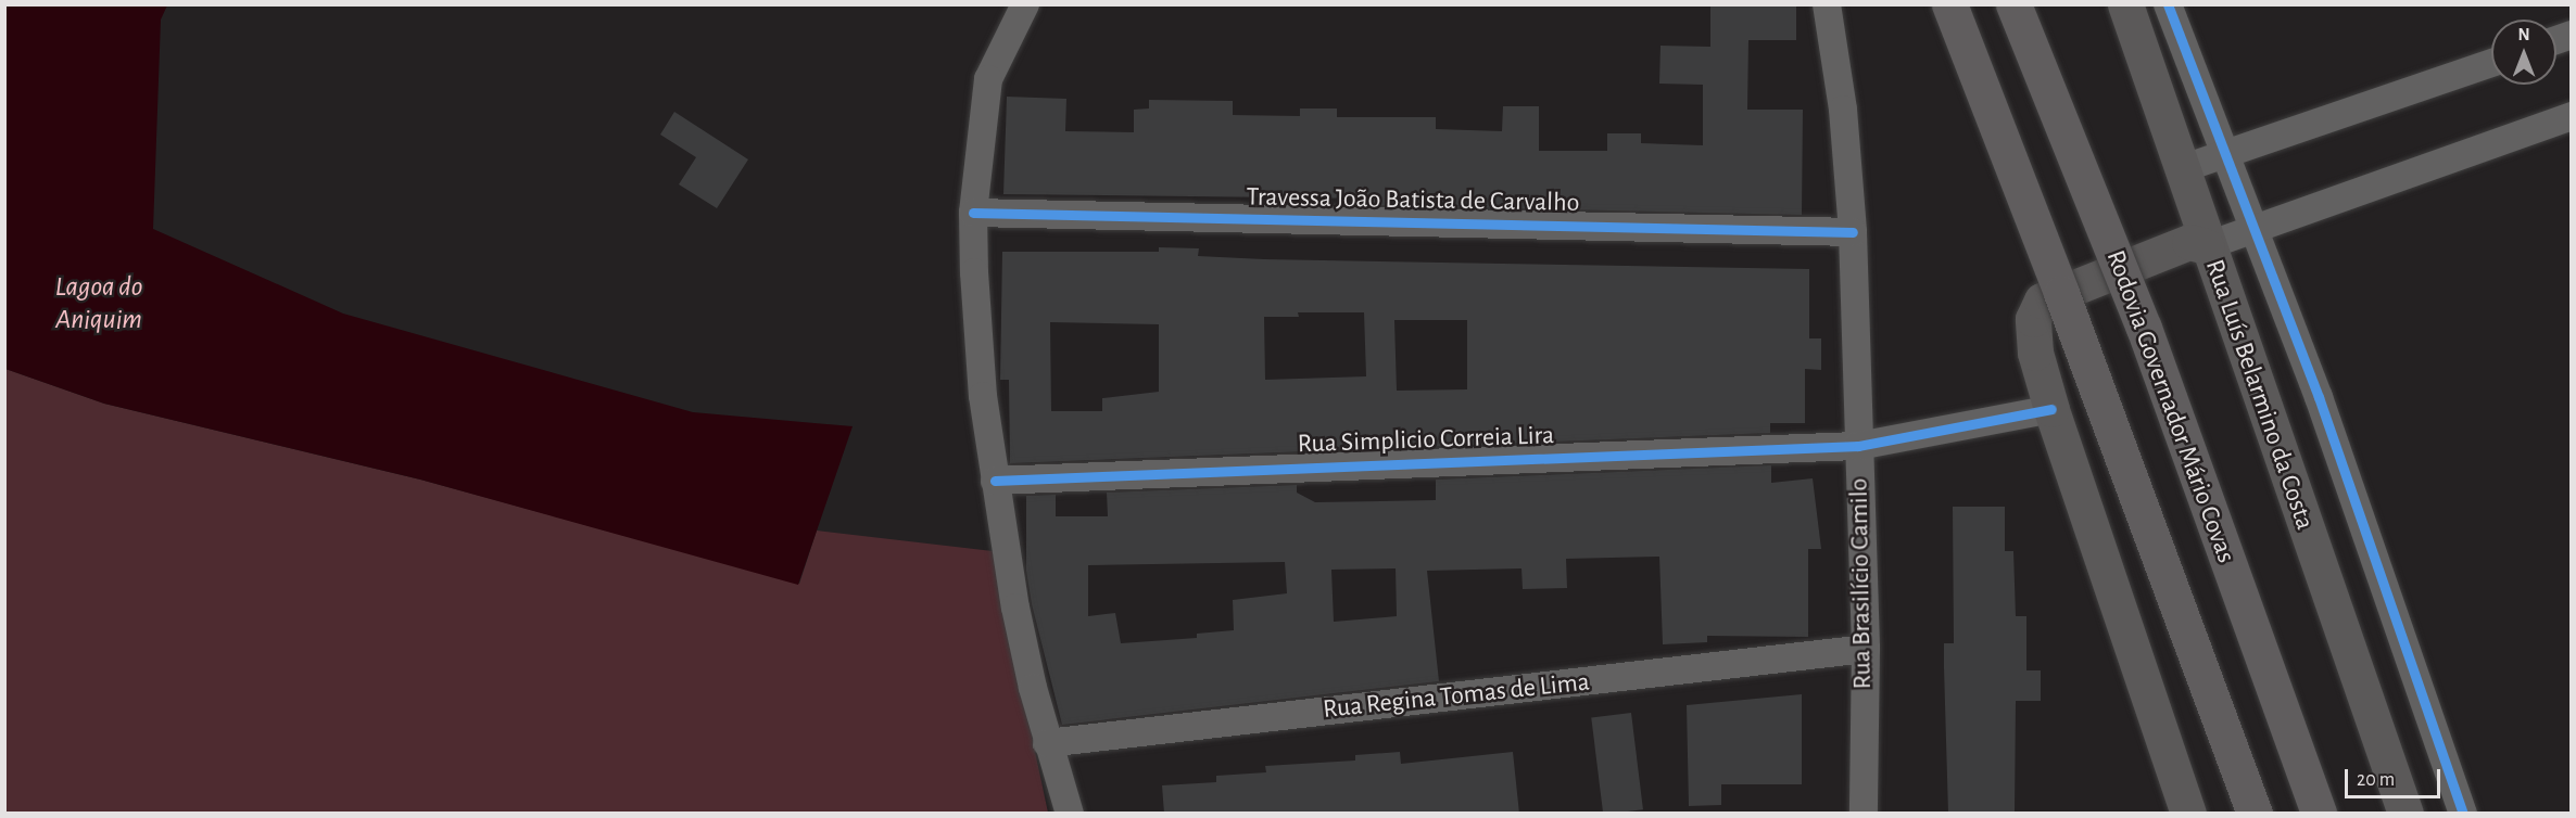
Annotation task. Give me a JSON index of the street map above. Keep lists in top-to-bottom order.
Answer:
{
  "streets": {
    "highway": ["Rodovia Governador Mário Covas"],
    "main road": ["Rua Luís Belarmino da Costa"],
    "street": [
      "Travessa João Batista de Carvalho",
      "Rua Simplicio Correia Lira",
      "Rua Brasilício Camilo",
      "Rua Regina Tomas de Lima"
    ]
  },
  "crossings": [
    ["Travessa João Batista de Carvalho", "Rua Brasilício Camilo"],
    ["Rua Luís Belarmino da Costa", "Rua Simplicio Correia Lira"],
    ["Rua Simplicio Correia Lira", "Rua Brasilício Camilo"],
    ["Rua Brasilício Camilo", "Rua Regina Tomas de Lima"]
  ],
  "water": ["Lagoa do Aniquim"],
  "scale_bar": "20 m",
  "north": "top"
}
